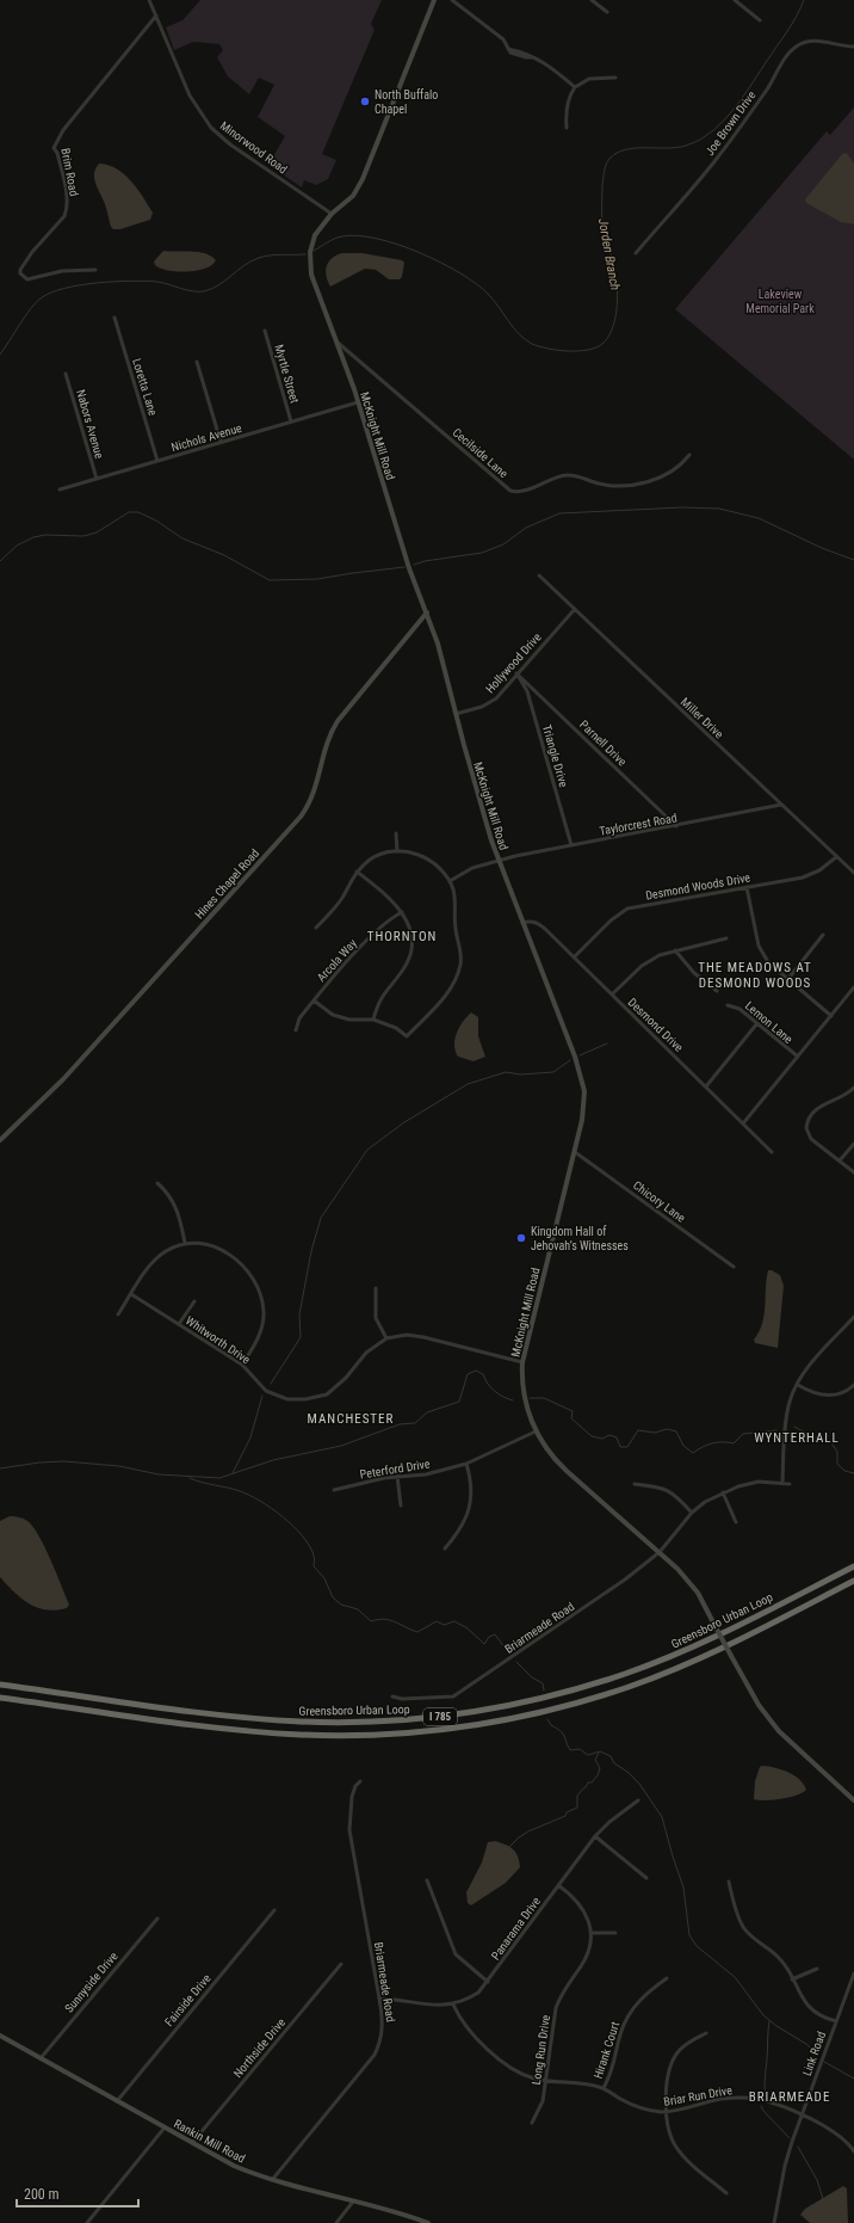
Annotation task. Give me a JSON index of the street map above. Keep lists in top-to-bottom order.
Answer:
{
  "streets": {
    "highway": ["Greensboro Urban Loop", "I 785"],
    "street": [
      "Joe Brown Drive",
      "Minorwood Road",
      "Brim Road",
      "Myrtle Street",
      "Loretta Lane",
      "Nabors Avenue",
      "McKnight Mill Road",
      "Nichols Avenue",
      "Cecilside Lane",
      "Hollywood Drive",
      "Miller Drive",
      "Parnell Drive",
      "Triangle Drive",
      "Taylorcrest Road",
      "Hines Chapel Road",
      "Desmond Woods Drive",
      "Arcola Way",
      "Lemon Lane",
      "Desmond Drive",
      "Chicory Lane",
      "Whitworth Drive",
      "Peterford Drive",
      "Briarmeade Road",
      "Panarama Drive",
      "Sunnyside Drive",
      "Fairside Drive",
      "Northside Drive",
      "Long Run Drive",
      "Hirank Court",
      "Link Road",
      "Briar Run Drive",
      "Rankin Mill Road"
    ]
  },
  "crossings": [
    ["Minorwood Road", "Brim Road"],
    ["Minorwood Road", "McKnight Mill Road"],
    ["Myrtle Street", "Nichols Avenue"],
    ["Loretta Lane", "Nichols Avenue"],
    ["Nabors Avenue", "Nichols Avenue"],
    ["McKnight Mill Road", "Nichols Avenue"],
    ["McKnight Mill Road", "Cecilside Lane"],
    ["McKnight Mill Road", "Hollywood Drive"],
    ["McKnight Mill Road", "Taylorcrest Road"],
    ["McKnight Mill Road", "Hines Chapel Road"],
    ["McKnight Mill Road", "Desmond Drive"],
    ["McKnight Mill Road", "Chicory Lane"],
    ["McKnight Mill Road", "Whitworth Drive"],
    ["McKnight Mill Road", "Peterford Drive"],
    ["McKnight Mill Road", "Briarmeade Road"],
    ["Hollywood Drive", "Miller Drive"],
    ["Hollywood Drive", "Parnell Drive"],
    ["Hollywood Drive", "Triangle Drive"],
    ["Miller Drive", "Taylorcrest Road"],
    ["Miller Drive", "Desmond Woods Drive"],
    ["Parnell Drive", "Triangle Drive"],
    ["Parnell Drive", "Taylorcrest Road"],
    ["Triangle Drive", "Taylorcrest Road"],
    ["Desmond Woods Drive", "Desmond Drive"],
    ["Briarmeade Road", "Panarama Drive"],
    ["Briarmeade Road", "Rankin Mill Road"],
    ["Panarama Drive", "Long Run Drive"],
    ["Panarama Drive", "Briar Run Drive"],
    ["Sunnyside Drive", "Rankin Mill Road"],
    ["Fairside Drive", "Rankin Mill Road"],
    ["Northside Drive", "Rankin Mill Road"],
    ["Long Run Drive", "Briar Run Drive"],
    ["Hirank Court", "Briar Run Drive"],
    ["Link Road", "Briar Run Drive"]
  ],
  "districts": [
    "THORNTON",
    "THE MEADOWS AT DESMOND WOODS",
    "MANCHESTER",
    "WYNTERHALL",
    "BRIARMEADE"
  ],
  "water": ["Jorden Branch"],
  "parks": ["Lakeview Memorial Park"],
  "places": ["North Buffalo Chapel", "Kingdom Hall of Jehovah’s Witnesses"],
  "scale_bar": "200 m"
}
